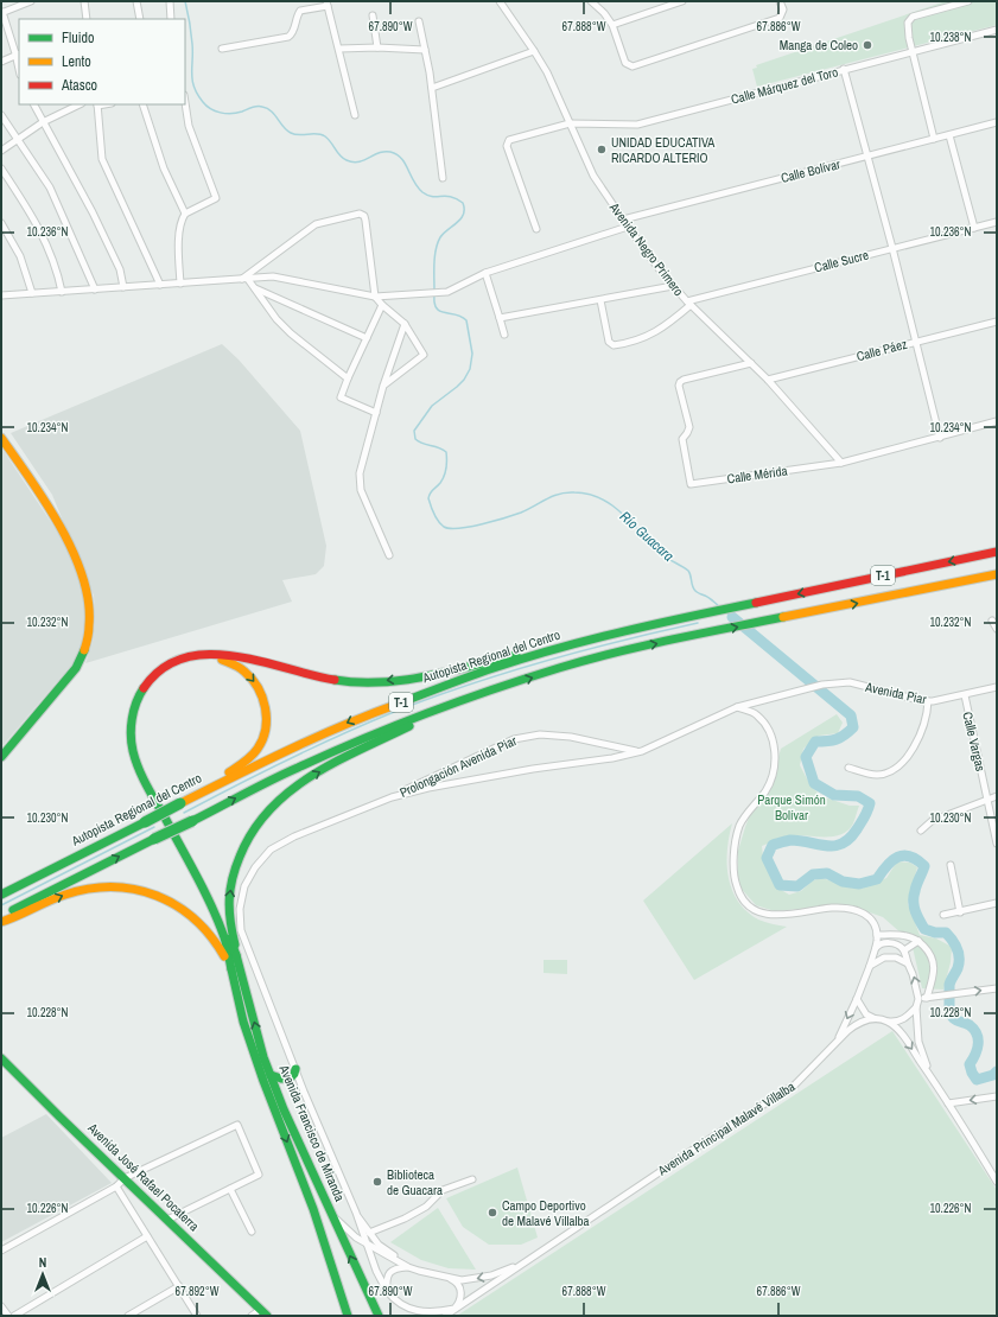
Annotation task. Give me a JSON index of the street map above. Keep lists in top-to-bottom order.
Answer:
{
  "streets": {
    "main road": [
      "T-1",
      "Autopista Regional del Centro",
      "Avenida Francisco de Miranda",
      "Avenida José Rafael Pocaterra"
    ],
    "street": [
      "Calle Márquez del Toro",
      "Calle Bolívar",
      "Avenida Negro Primero",
      "Calle Sucre",
      "Calle Páez",
      "Calle Mérida",
      "Avenida Piar",
      "Calle Vargas",
      "Prolongación Avenida Piar",
      "Avenida Principal Malavé Villalba"
    ]
  },
  "crossings": [
    ["Calle Márquez del Toro", "Avenida Negro Primero"],
    ["Calle Bolívar", "Avenida Negro Primero"],
    ["Avenida Negro Primero", "Calle Sucre"],
    ["Avenida Negro Primero", "Calle Páez"],
    ["Avenida Negro Primero", "Calle Mérida"],
    ["Autopista Regional del Centro", "Avenida Francisco de Miranda"],
    ["Avenida Piar", "Calle Vargas"],
    ["Avenida Piar", "Prolongación Avenida Piar"]
  ],
  "water": ["Río Guacara"],
  "parks": ["Parque Simón Bolívar"],
  "places": [
    "Manga de Coleo",
    "UNIDAD EDUCATIVA RICARDO ALTERIO",
    "Biblioteca de Guacara",
    "Campo Deportivo de Malavé Villalba"
  ],
  "legend": ["Fluido", "Lento", "Atasco"],
  "north": "top",
  "coordinates": [
    "67.890°W",
    "67.888°W",
    "67.886°W",
    "10.238°N",
    "10.236°N",
    "10.234°N",
    "10.232°N",
    "10.230°N",
    "10.228°N",
    "10.226°N",
    "67.892°W"
  ]
}
